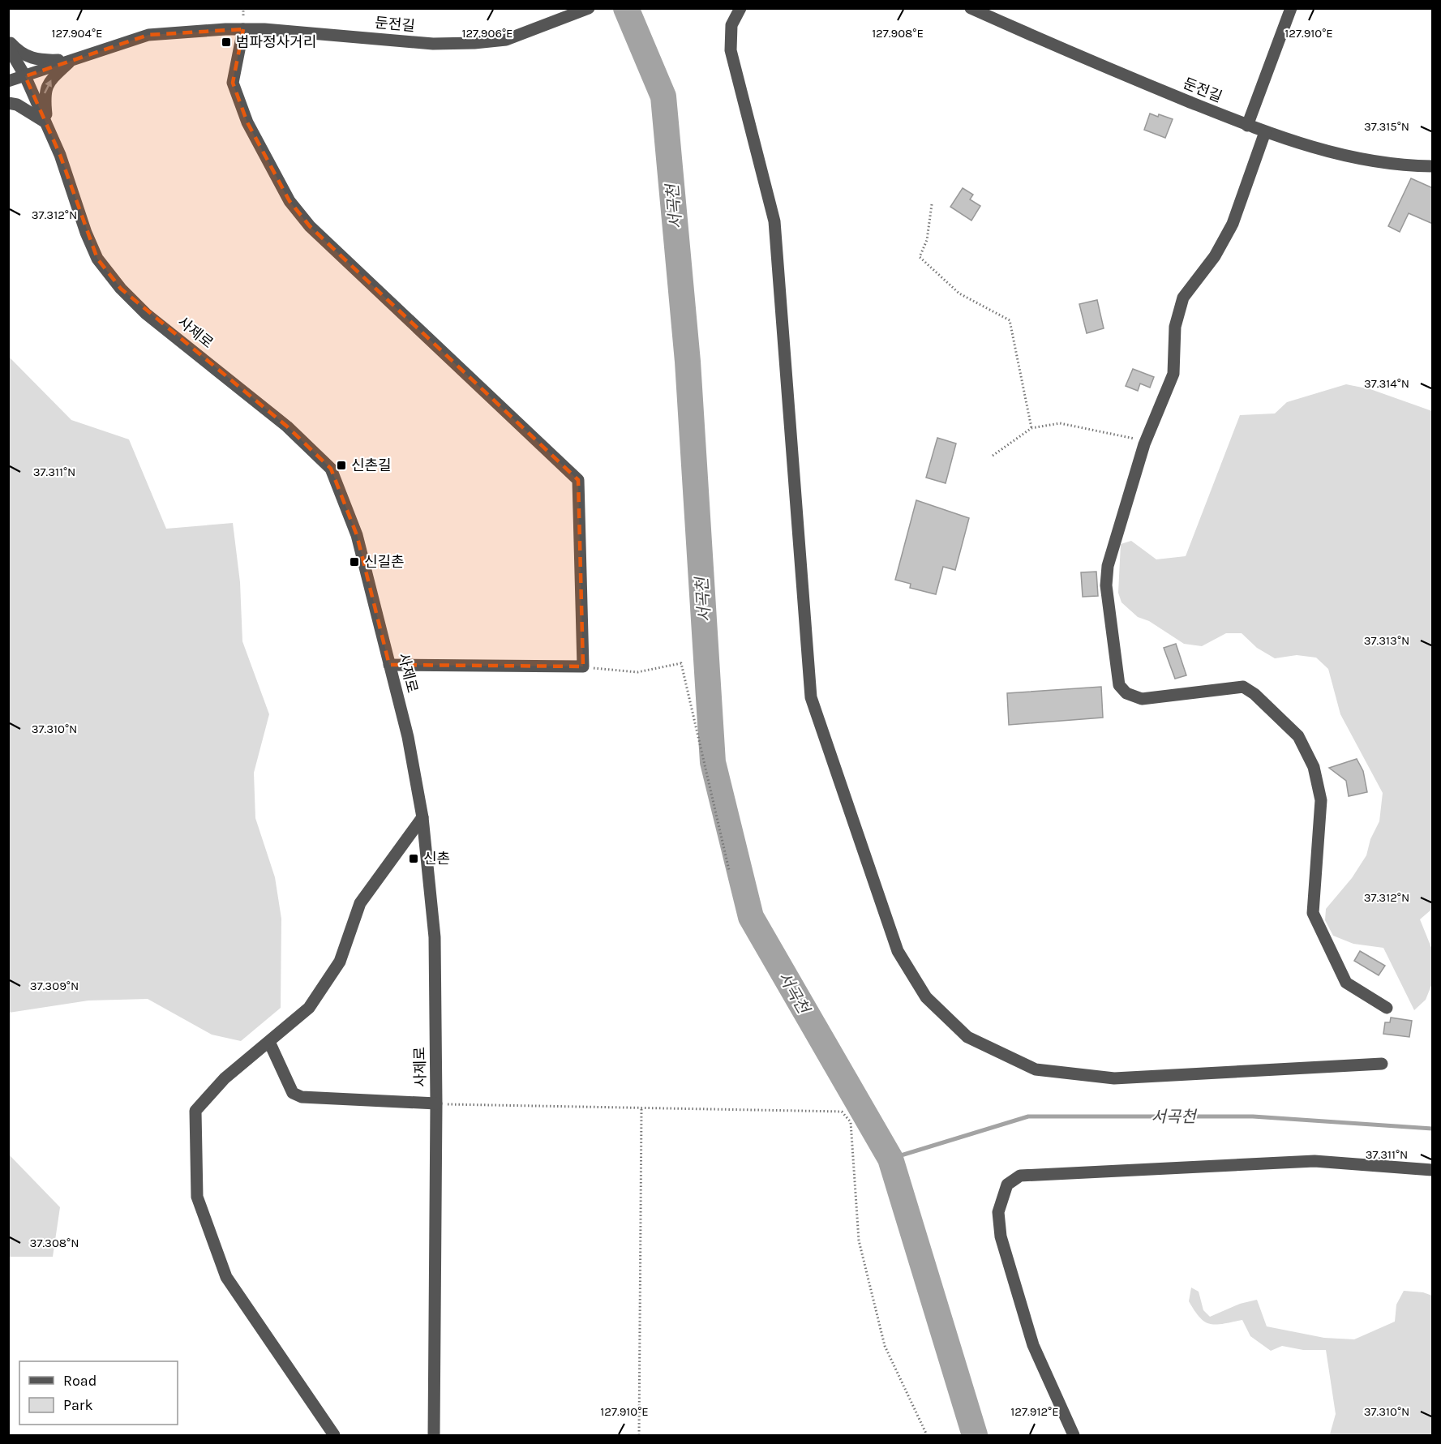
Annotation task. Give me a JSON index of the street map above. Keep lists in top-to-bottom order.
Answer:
{
  "streets": {
    "street": ["둔전길", "사제로"]
  },
  "crossings": [
    ["둔전길", "사제로"]
  ],
  "water": ["서곡천"],
  "places": {
    "transit": [
      "범파정사거리",
      "신촌길",
      "신길촌",
      "신촌"
    ]
  },
  "legend": ["Road", "Park"],
  "coordinates": [
    "127.904°E",
    "127.906°E",
    "127.908°E",
    "127.910°E",
    "37.315°N",
    "37.312°N",
    "37.314°N",
    "37.311°N",
    "37.313°N",
    "37.310°N",
    "37.309°N",
    "37.308°N",
    "127.912°E"
  ]
}
